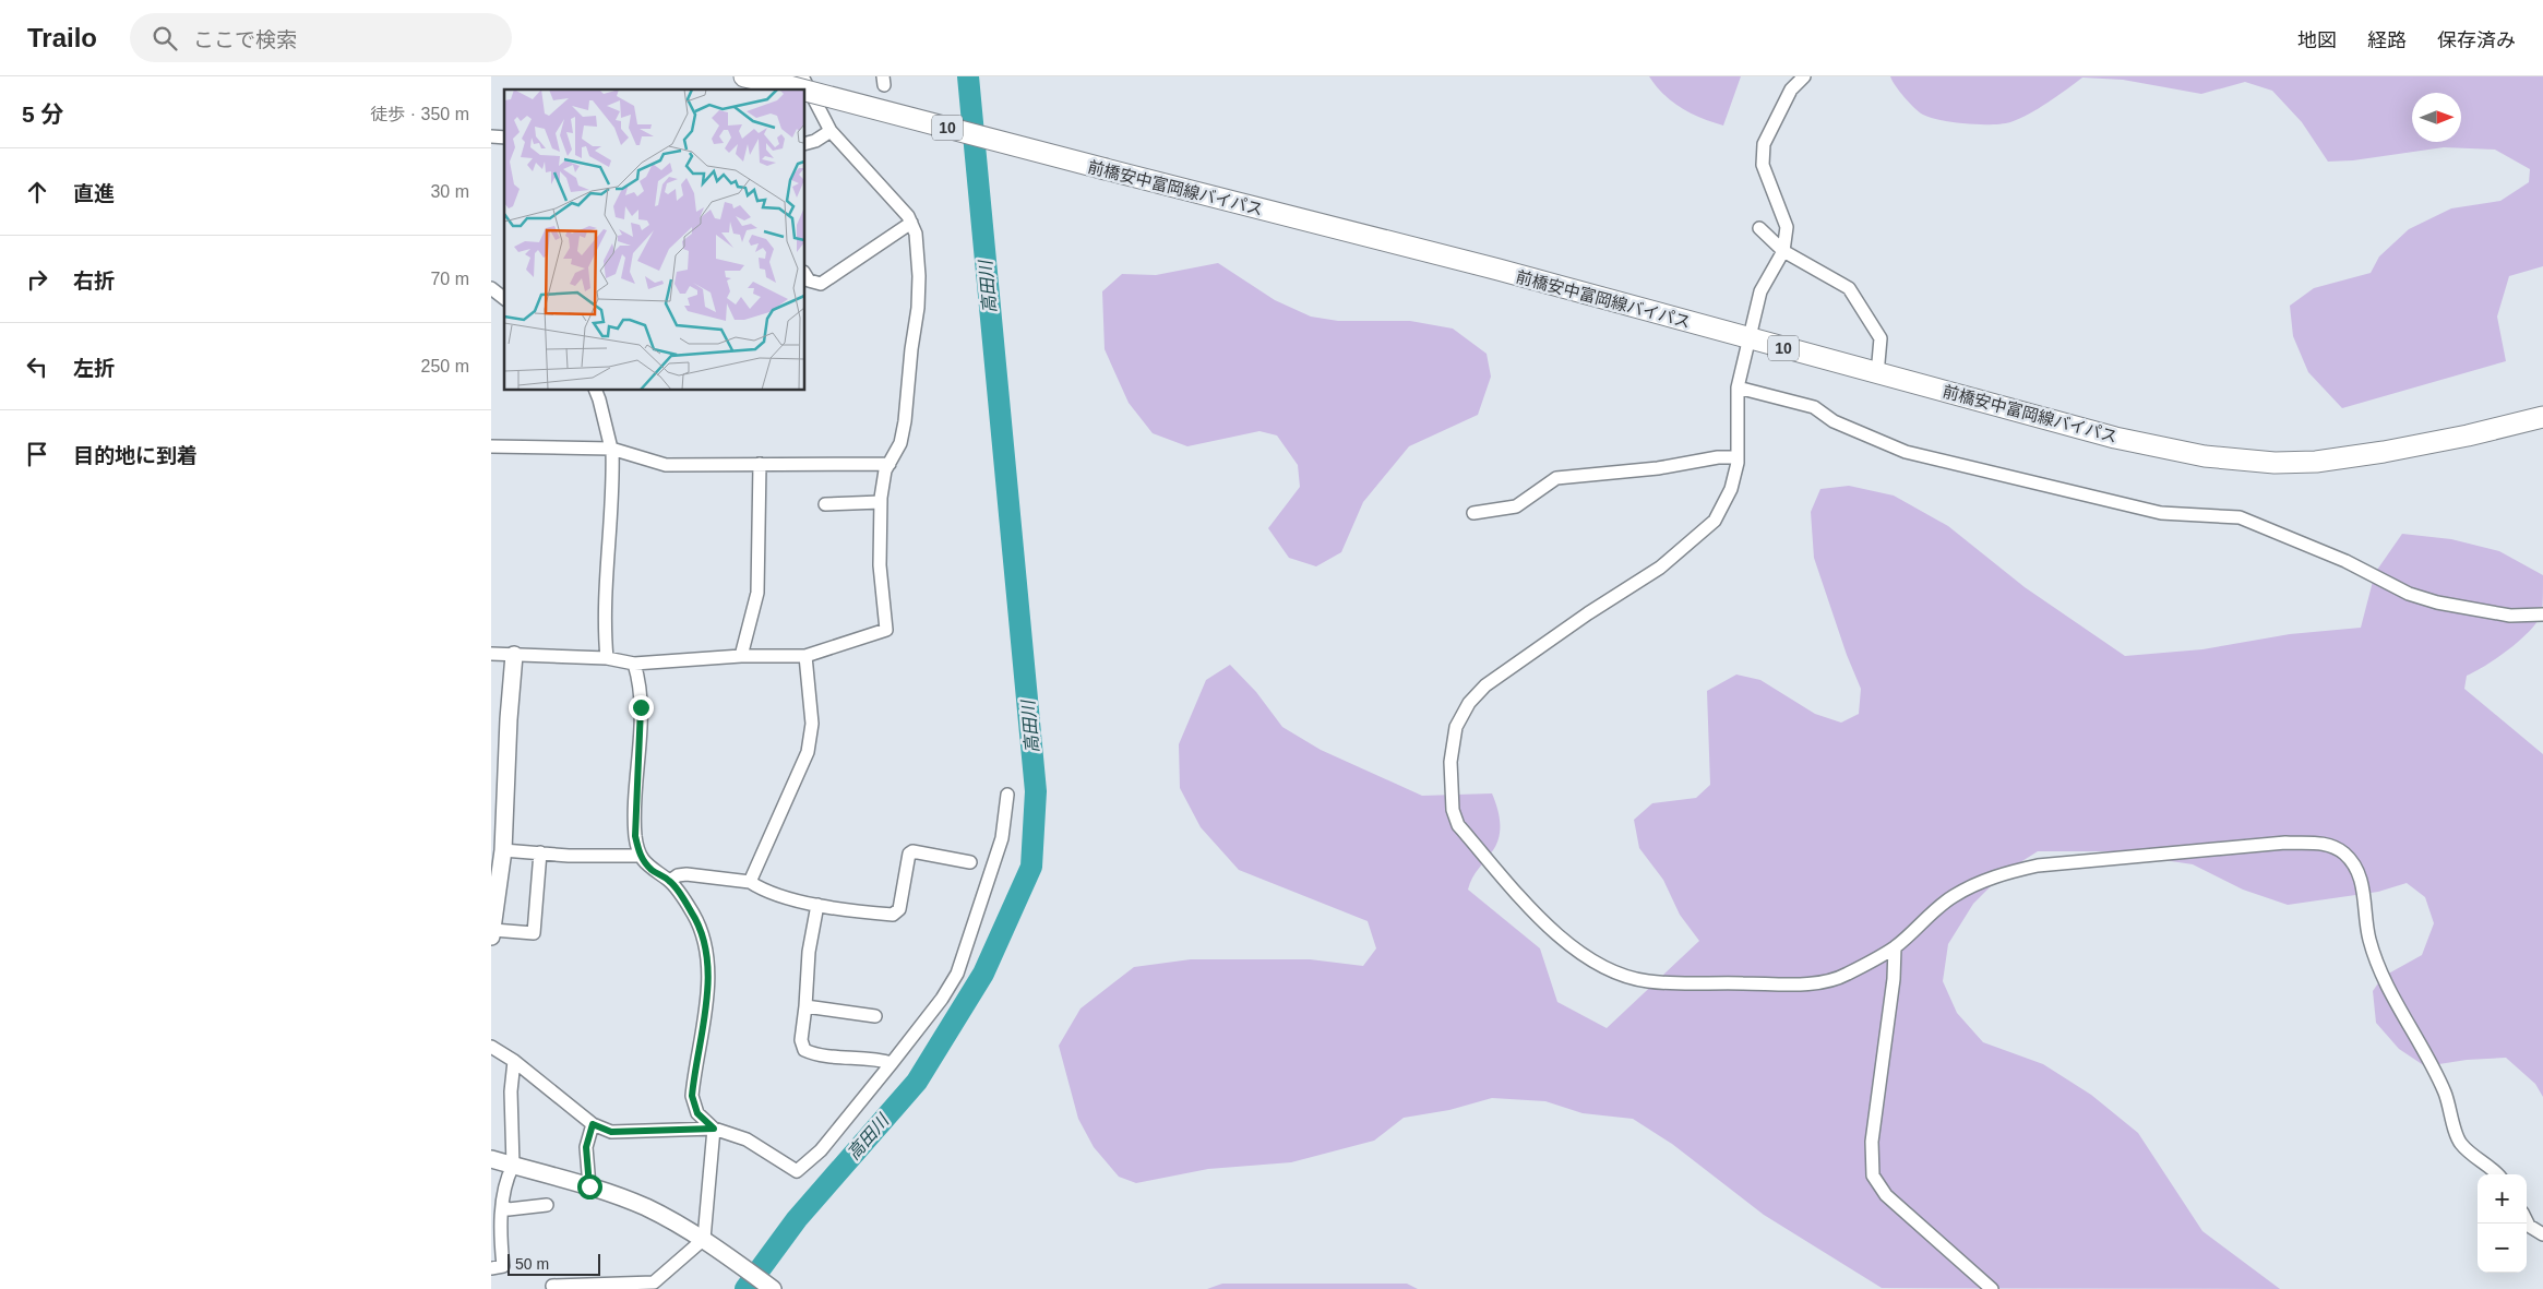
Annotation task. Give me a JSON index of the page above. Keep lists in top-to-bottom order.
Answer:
{
  "streets": {
    "main road": ["10", "前橋安中富岡線バイパス"]
  },
  "water": ["高田川"],
  "scale_bar": "50 m",
  "north": "right",
  "page": {
    "header": "Trailo",
    "search": "ここで検索",
    "nav": ["地図", "経路", "保存済み"],
    "heading": ["5 分", "徒歩 · 350 m"],
    "list": [
      ["直進", "30 m"],
      ["右折", "70 m"],
      ["左折", "250 m"],
      "目的地に到着"
    ],
    "map_buttons": ["+", "−"],
    "scale": "50 m"
  }
}
